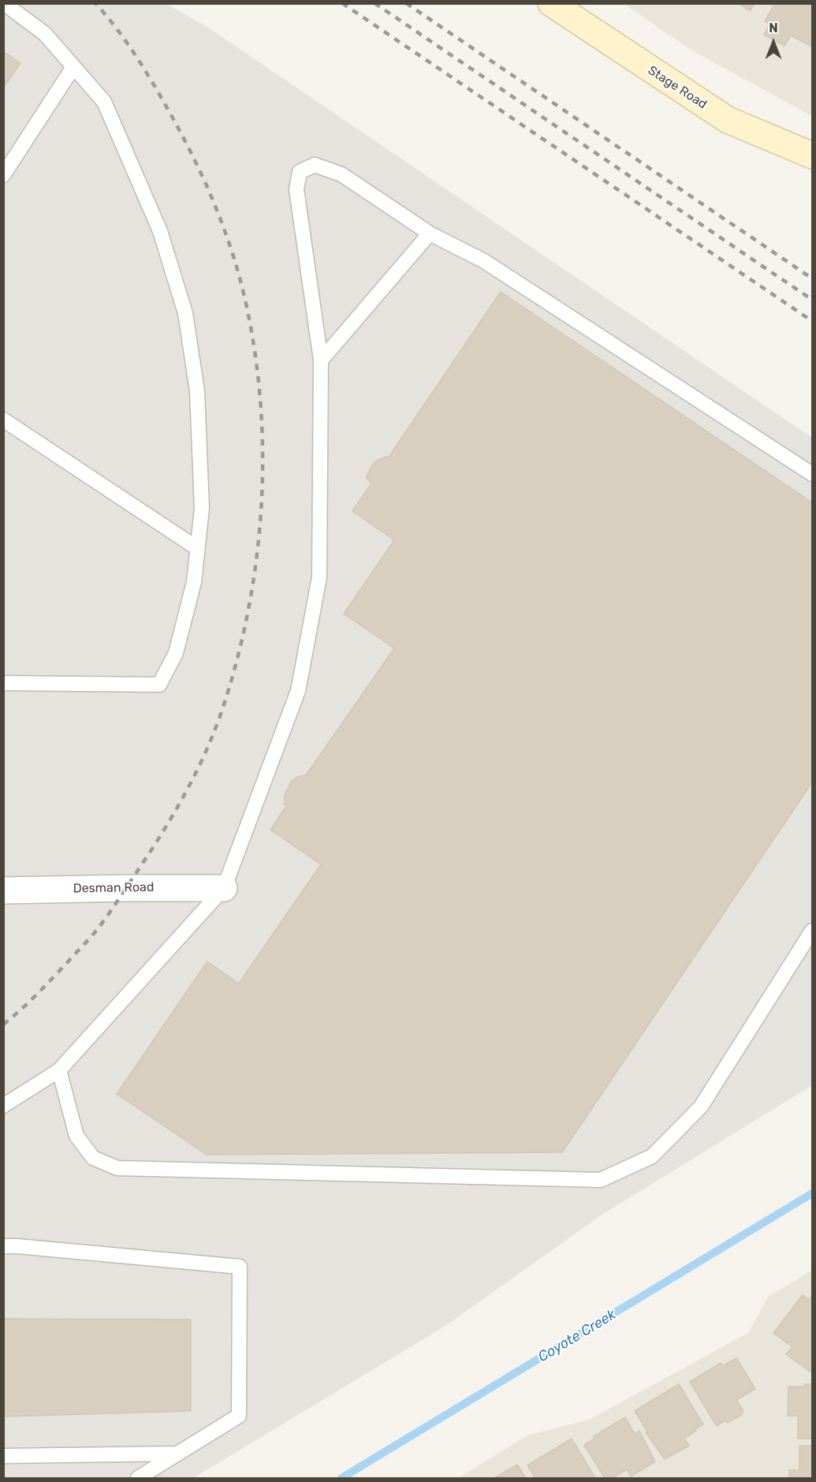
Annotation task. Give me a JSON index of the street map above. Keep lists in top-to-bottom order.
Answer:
{
  "streets": {
    "main road": ["Stage Road"],
    "street": ["Desman Road"]
  },
  "water": ["Coyote Creek"],
  "north": "top"
}
